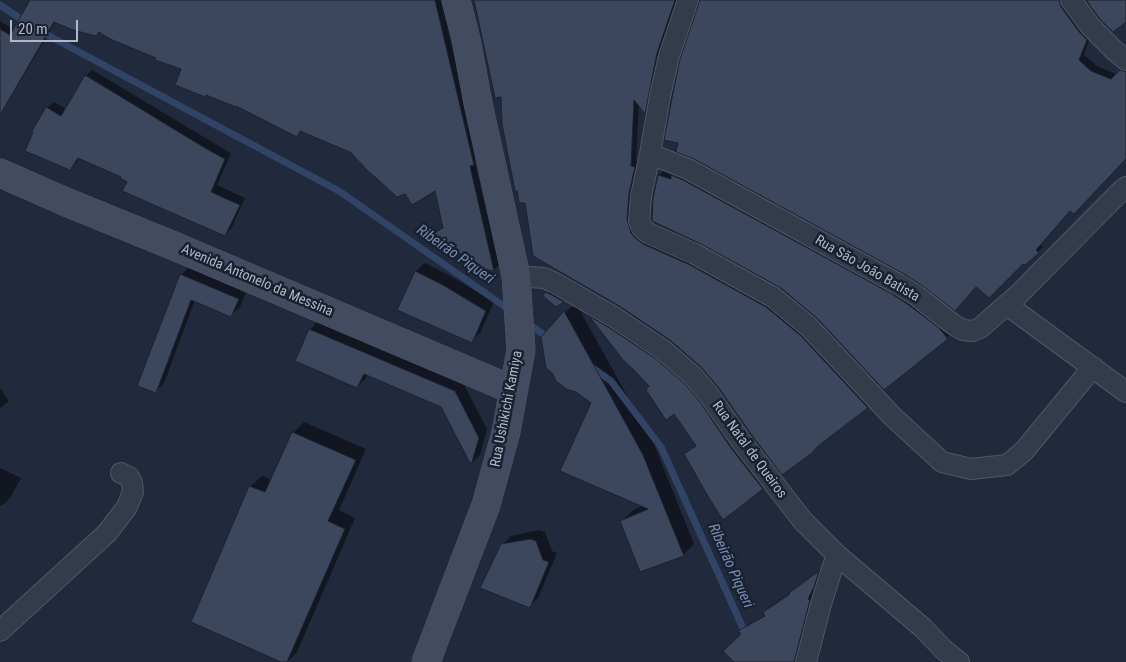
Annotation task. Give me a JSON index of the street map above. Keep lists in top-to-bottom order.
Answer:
{
  "streets": {
    "main road": ["Avenida Antonelo da Messina", "Rua Ushikichi Kamiya"],
    "street": ["Rua São João Batista", "Rua Natal de Queiros"]
  },
  "crossings": [
    ["Avenida Antonelo da Messina", "Rua Ushikichi Kamiya"],
    ["Rua Ushikichi Kamiya", "Rua Natal de Queiros"]
  ],
  "water": ["Ribeirão Piqueri"],
  "scale_bar": "20 m"
}
